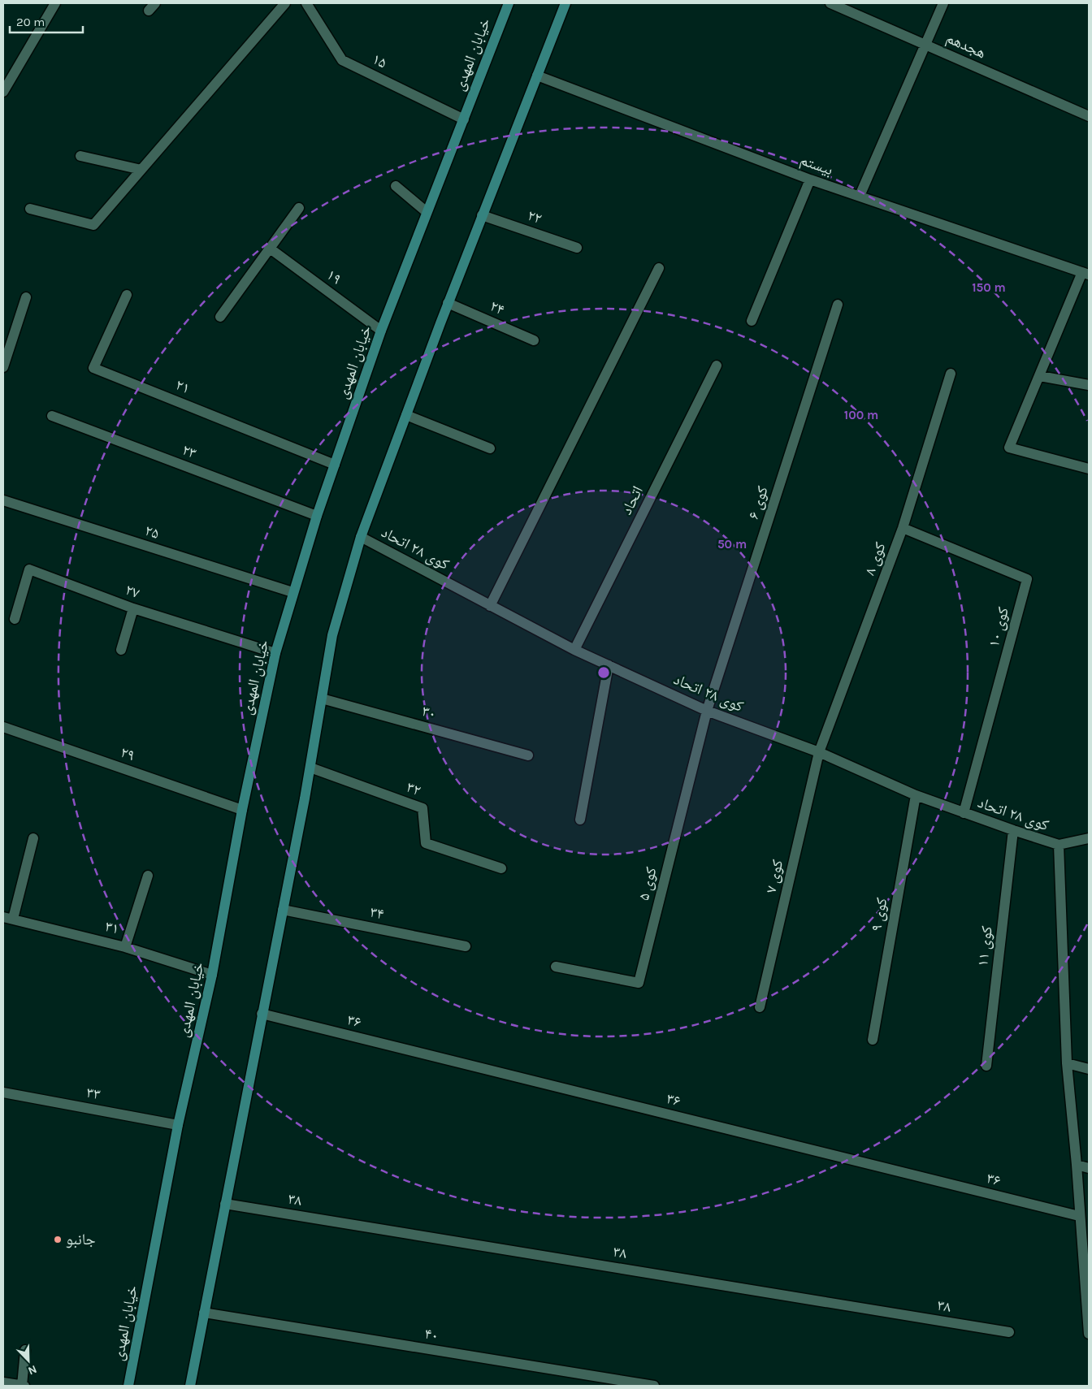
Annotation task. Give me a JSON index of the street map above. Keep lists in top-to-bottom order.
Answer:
{
  "streets": {
    "street": [
      "هجدهم",
      "خیابان المهدی",
      "۱۵",
      "بیستم",
      "۲۲",
      "۱۹",
      "۲۴",
      "۲۱",
      "۲۳",
      "اتحاد",
      "کوی ۶",
      "۲۵",
      "کوی ۲۸ اتحاد",
      "کوی ۸",
      "۲۷",
      "کوی ۱۰",
      "۳۰",
      "۲۹",
      "۳۲",
      "کوی ۷",
      "کوی ۵",
      "۳۴",
      "کوی ۹",
      "۳۱",
      "کوی ۱۱",
      "۳۶",
      "۳۳",
      "۳۸",
      "۴۰"
    ]
  },
  "crossings": [
    ["خیابان المهدی", "۱۵"],
    ["خیابان المهدی", "۱۹"],
    ["خیابان المهدی", "۲۱"],
    ["خیابان المهدی", "۲۳"],
    ["خیابان المهدی", "۲۵"],
    ["خیابان المهدی", "۲۷"],
    ["خیابان المهدی", "۲۹"],
    ["خیابان المهدی", "۳۱"],
    ["خیابان المهدی", "۳۳"],
    ["اتحاد", "کوی ۲۸ اتحاد"],
    ["کوی ۶", "کوی ۲۸ اتحاد"],
    ["کوی ۶", "کوی ۵"],
    ["کوی ۲۸ اتحاد", "کوی ۸"],
    ["کوی ۲۸ اتحاد", "کوی ۱۰"],
    ["کوی ۲۸ اتحاد", "کوی ۷"],
    ["کوی ۲۸ اتحاد", "کوی ۵"],
    ["کوی ۲۸ اتحاد", "کوی ۹"],
    ["کوی ۲۸ اتحاد", "کوی ۱۱"],
    ["کوی ۸", "کوی ۱۰"],
    ["کوی ۸", "کوی ۷"]
  ],
  "places": ["جانبو"],
  "scale_bar": "20 m",
  "north": "bottom right",
  "rings": ["150 m", "100 m", "50 m"]
}
